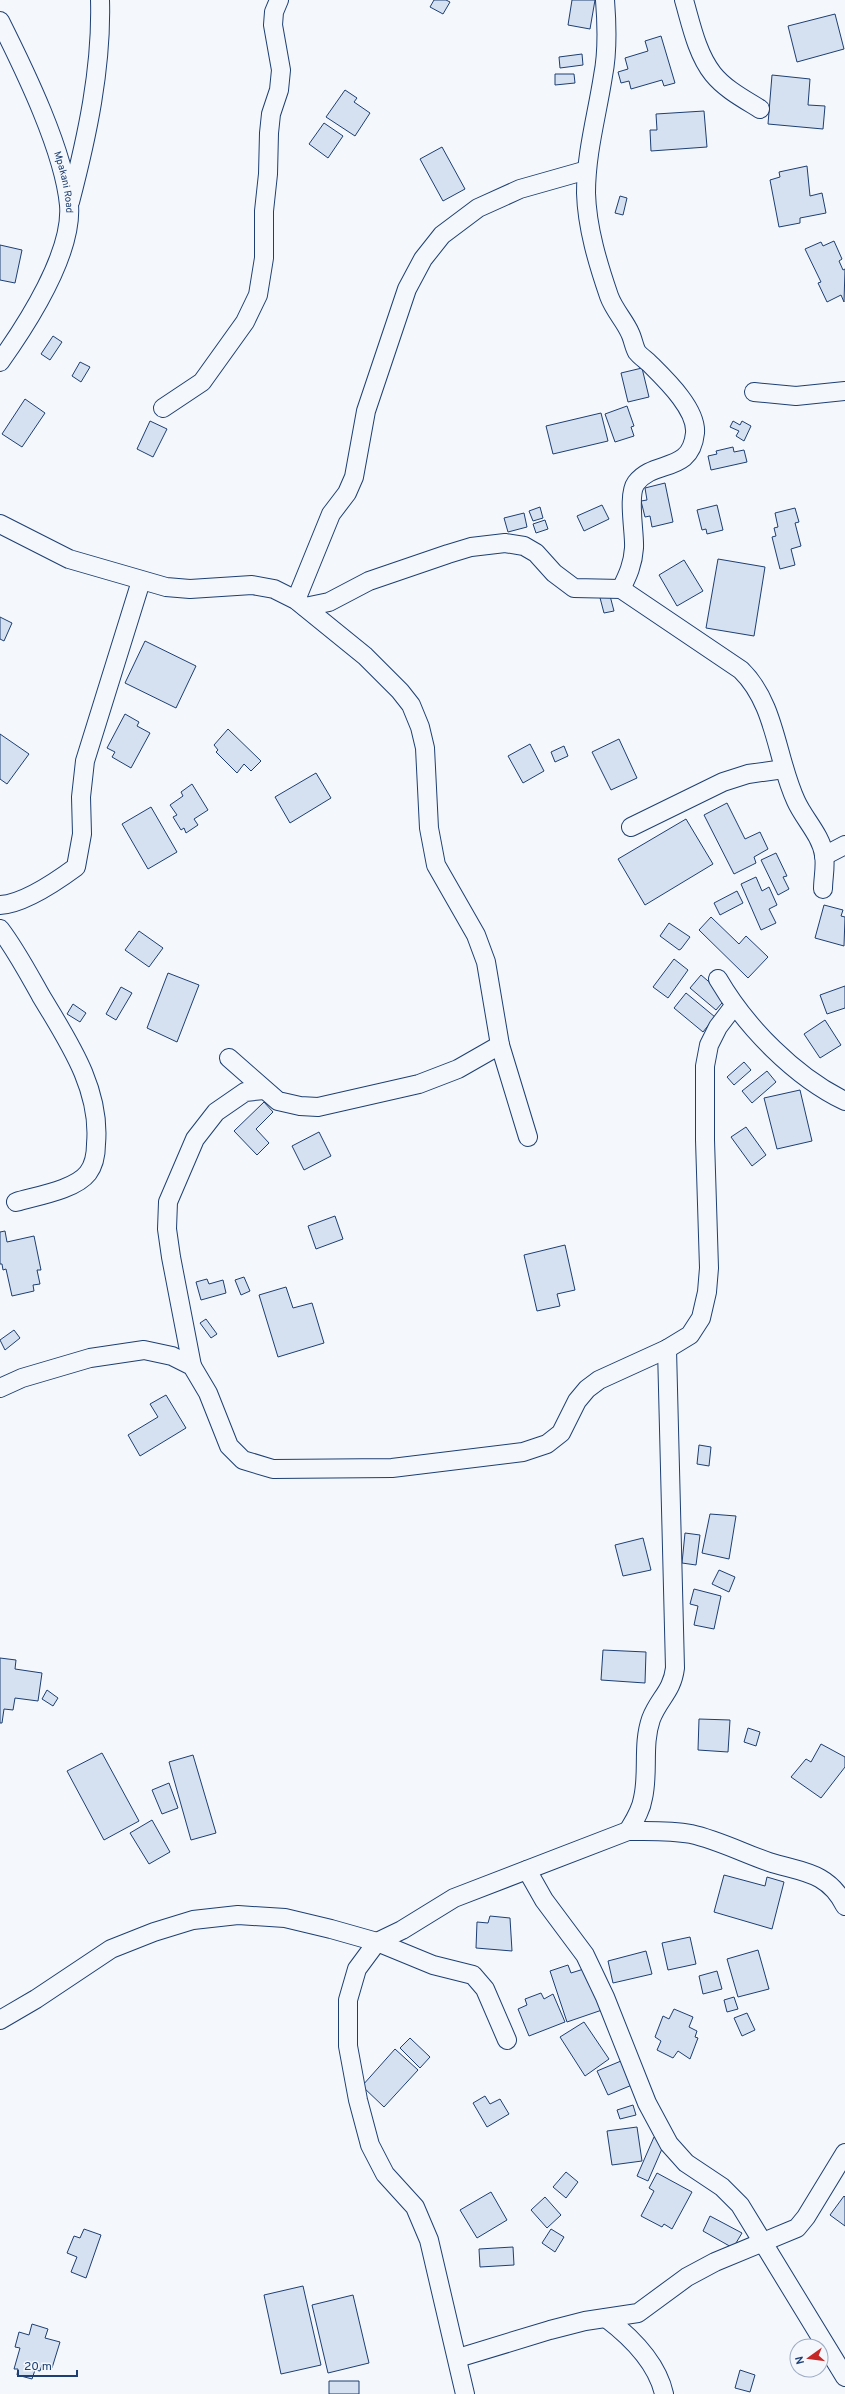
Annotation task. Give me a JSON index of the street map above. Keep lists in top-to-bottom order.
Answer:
{
  "streets": {
    "street": ["Mpakani Road"]
  },
  "scale_bar": "20 m",
  "north": "left"
}
